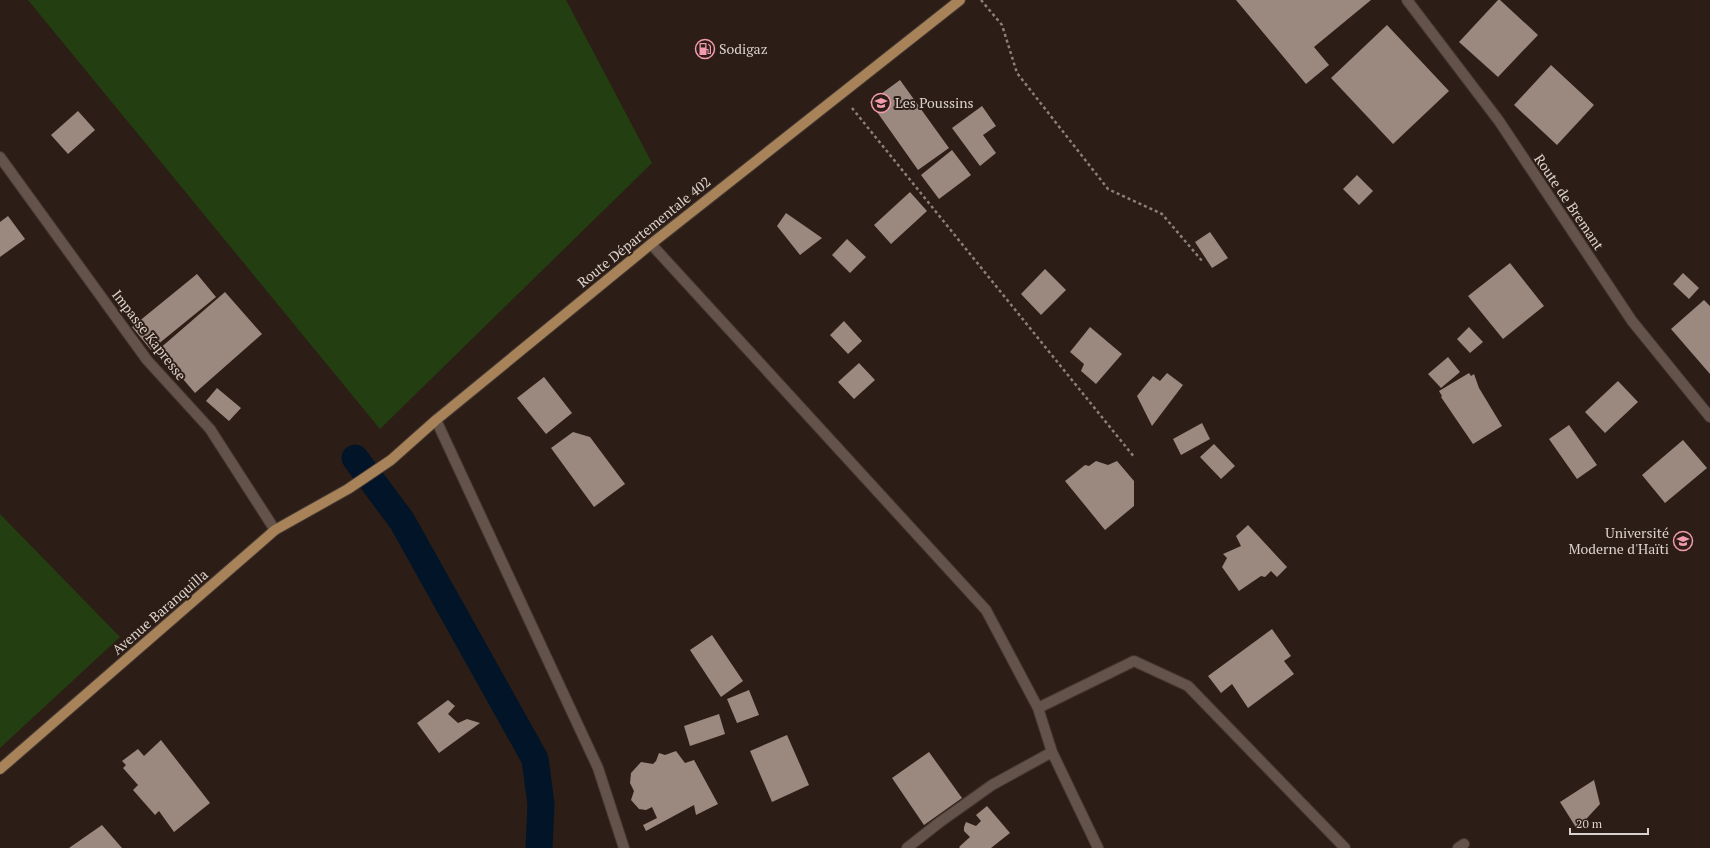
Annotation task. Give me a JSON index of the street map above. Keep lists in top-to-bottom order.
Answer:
{
  "streets": {
    "main road": ["Route Départementale 402", "Avenue Baranquilla"],
    "street": ["Route de Bremant", "Impasse Kapresse"]
  },
  "crossings": [
    ["Route Départementale 402", "Avenue Baranquilla"],
    ["Impasse Kapresse", "Avenue Baranquilla"]
  ],
  "places": {
    "fuel station": ["Sodigaz"],
    "school or university": ["Les Poussins", "Université Moderne d'Haïti"]
  },
  "scale_bar": "20 m"
}
